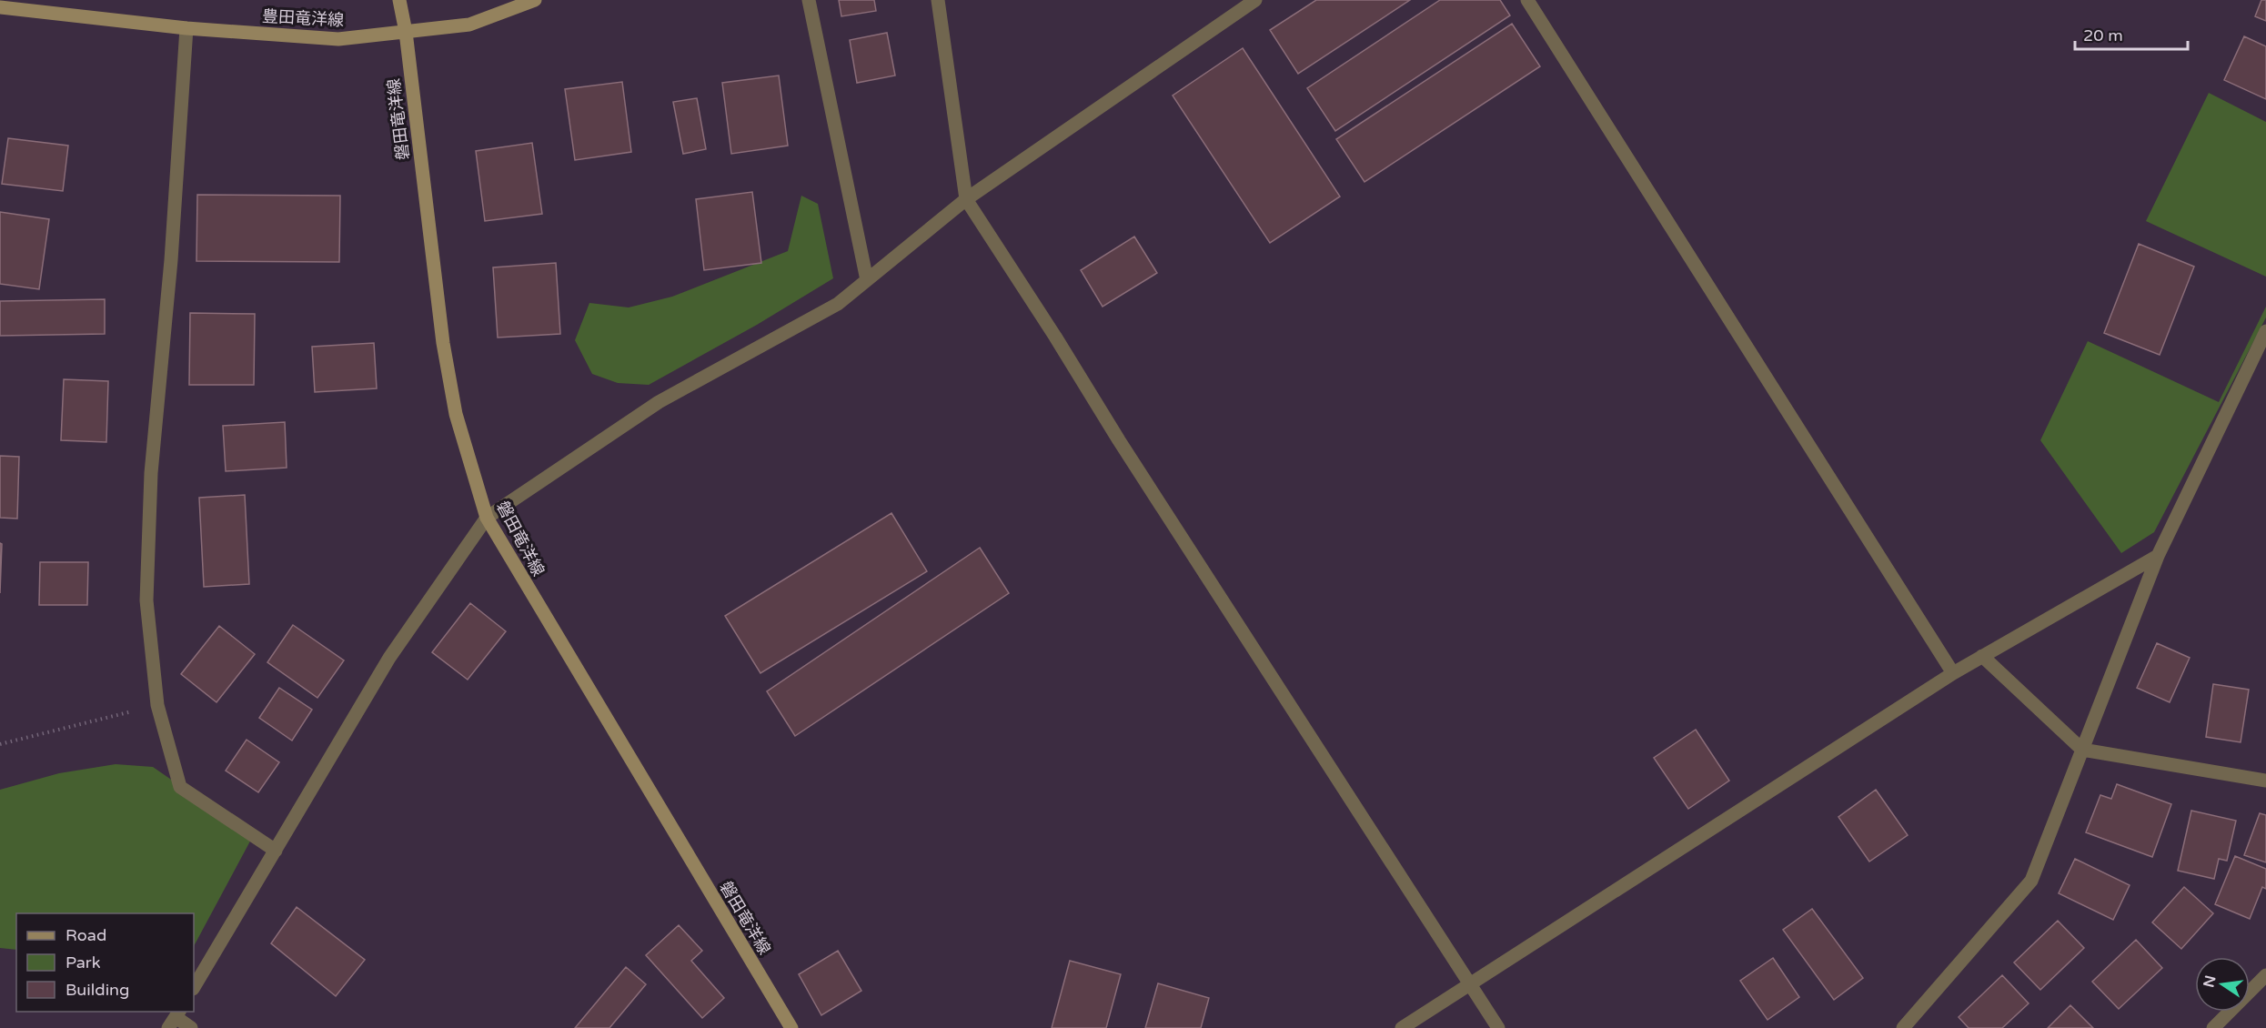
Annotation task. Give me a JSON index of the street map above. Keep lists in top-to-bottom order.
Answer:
{
  "streets": {
    "main road": ["豊田竜洋線", "磐田竜洋線"]
  },
  "crossings": [
    ["豊田竜洋線", "磐田竜洋線"]
  ],
  "legend": ["Road", "Park", "Building"],
  "scale_bar": "20 m",
  "north": "left"
}
